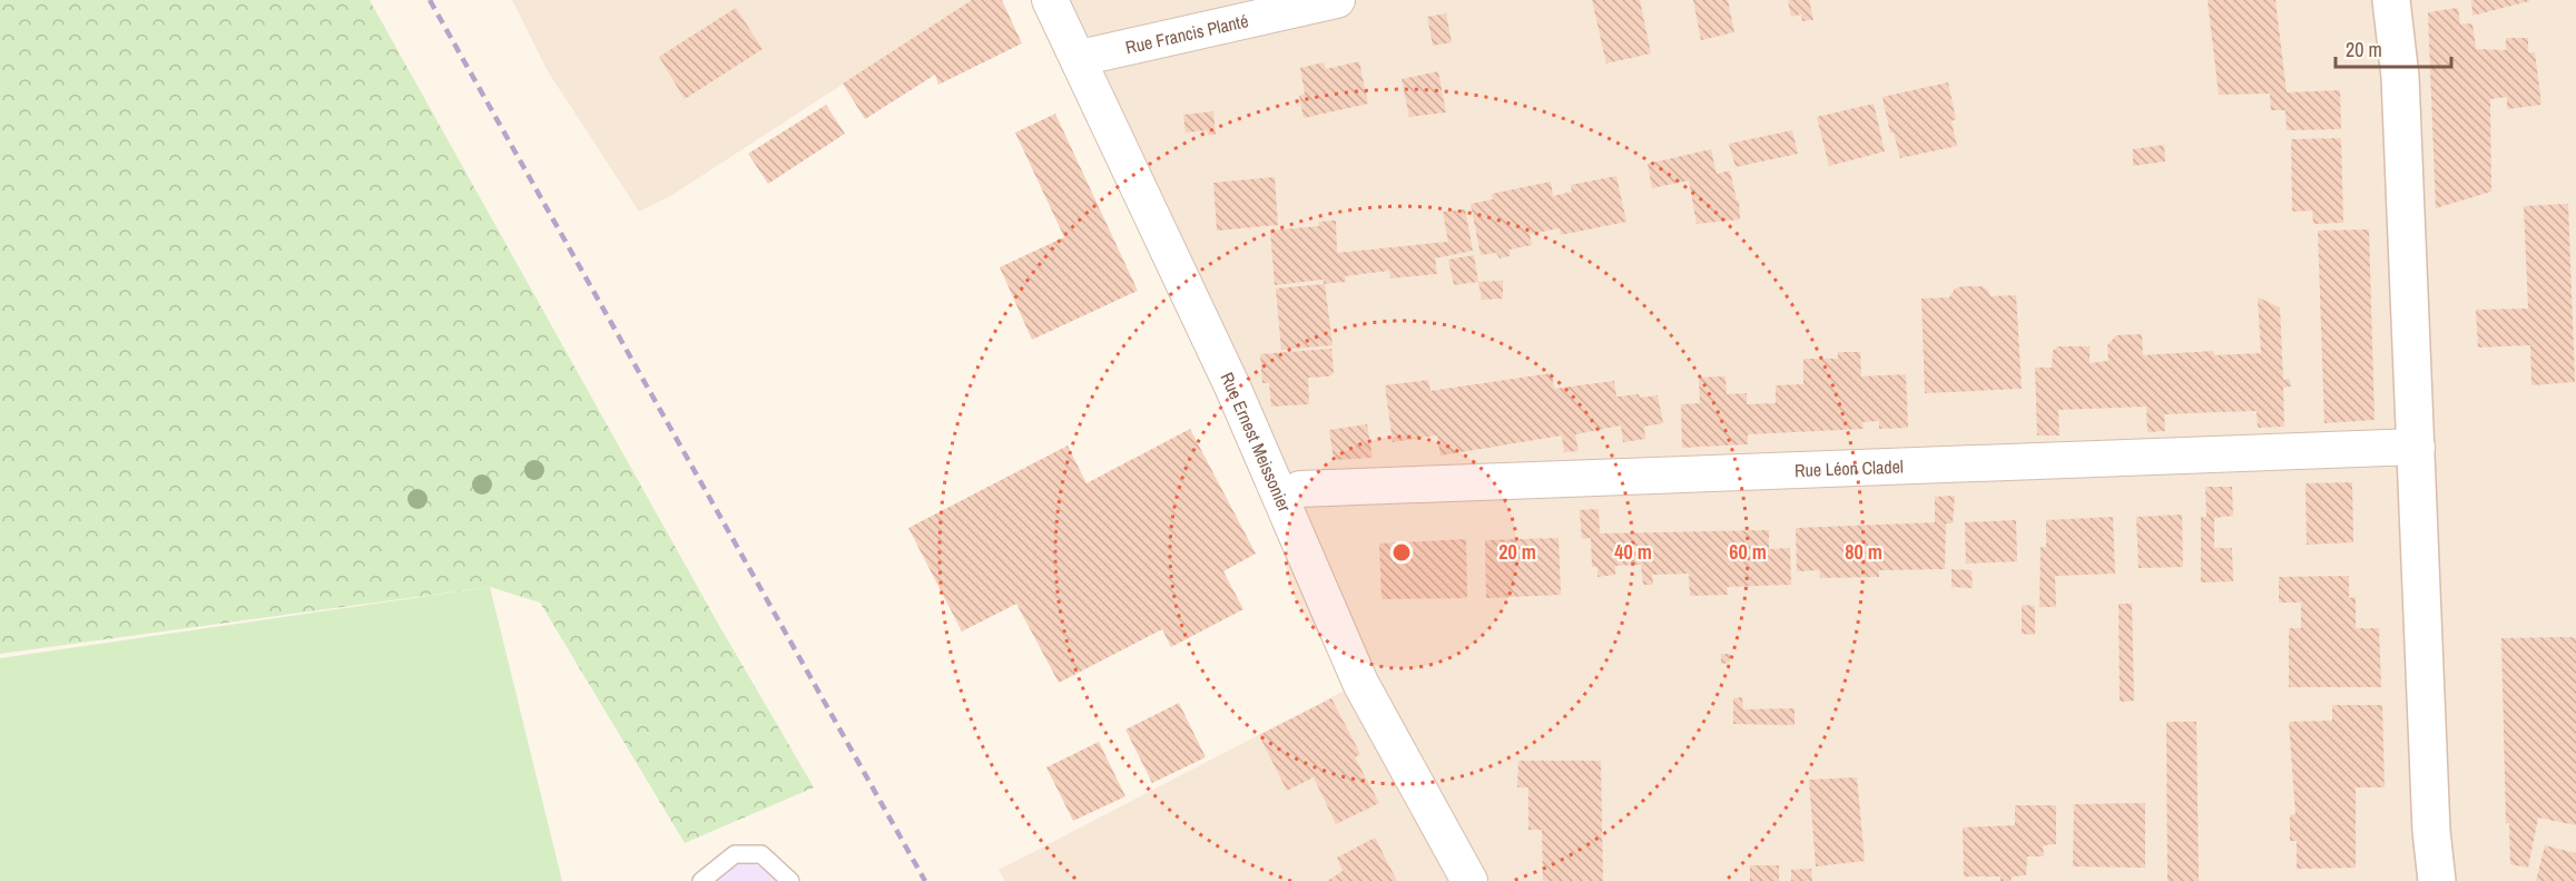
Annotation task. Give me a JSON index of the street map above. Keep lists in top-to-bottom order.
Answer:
{
  "streets": {
    "street": ["Rue Francis Planté", "Rue Ernest Meissonier", "Rue Léon Cladel"]
  },
  "crossings": [
    ["Rue Francis Planté", "Rue Ernest Meissonier"],
    ["Rue Ernest Meissonier", "Rue Léon Cladel"]
  ],
  "scale_bar": "20 m",
  "rings": [
    "20 m",
    "40 m",
    "60 m",
    "80 m"
  ]
}
